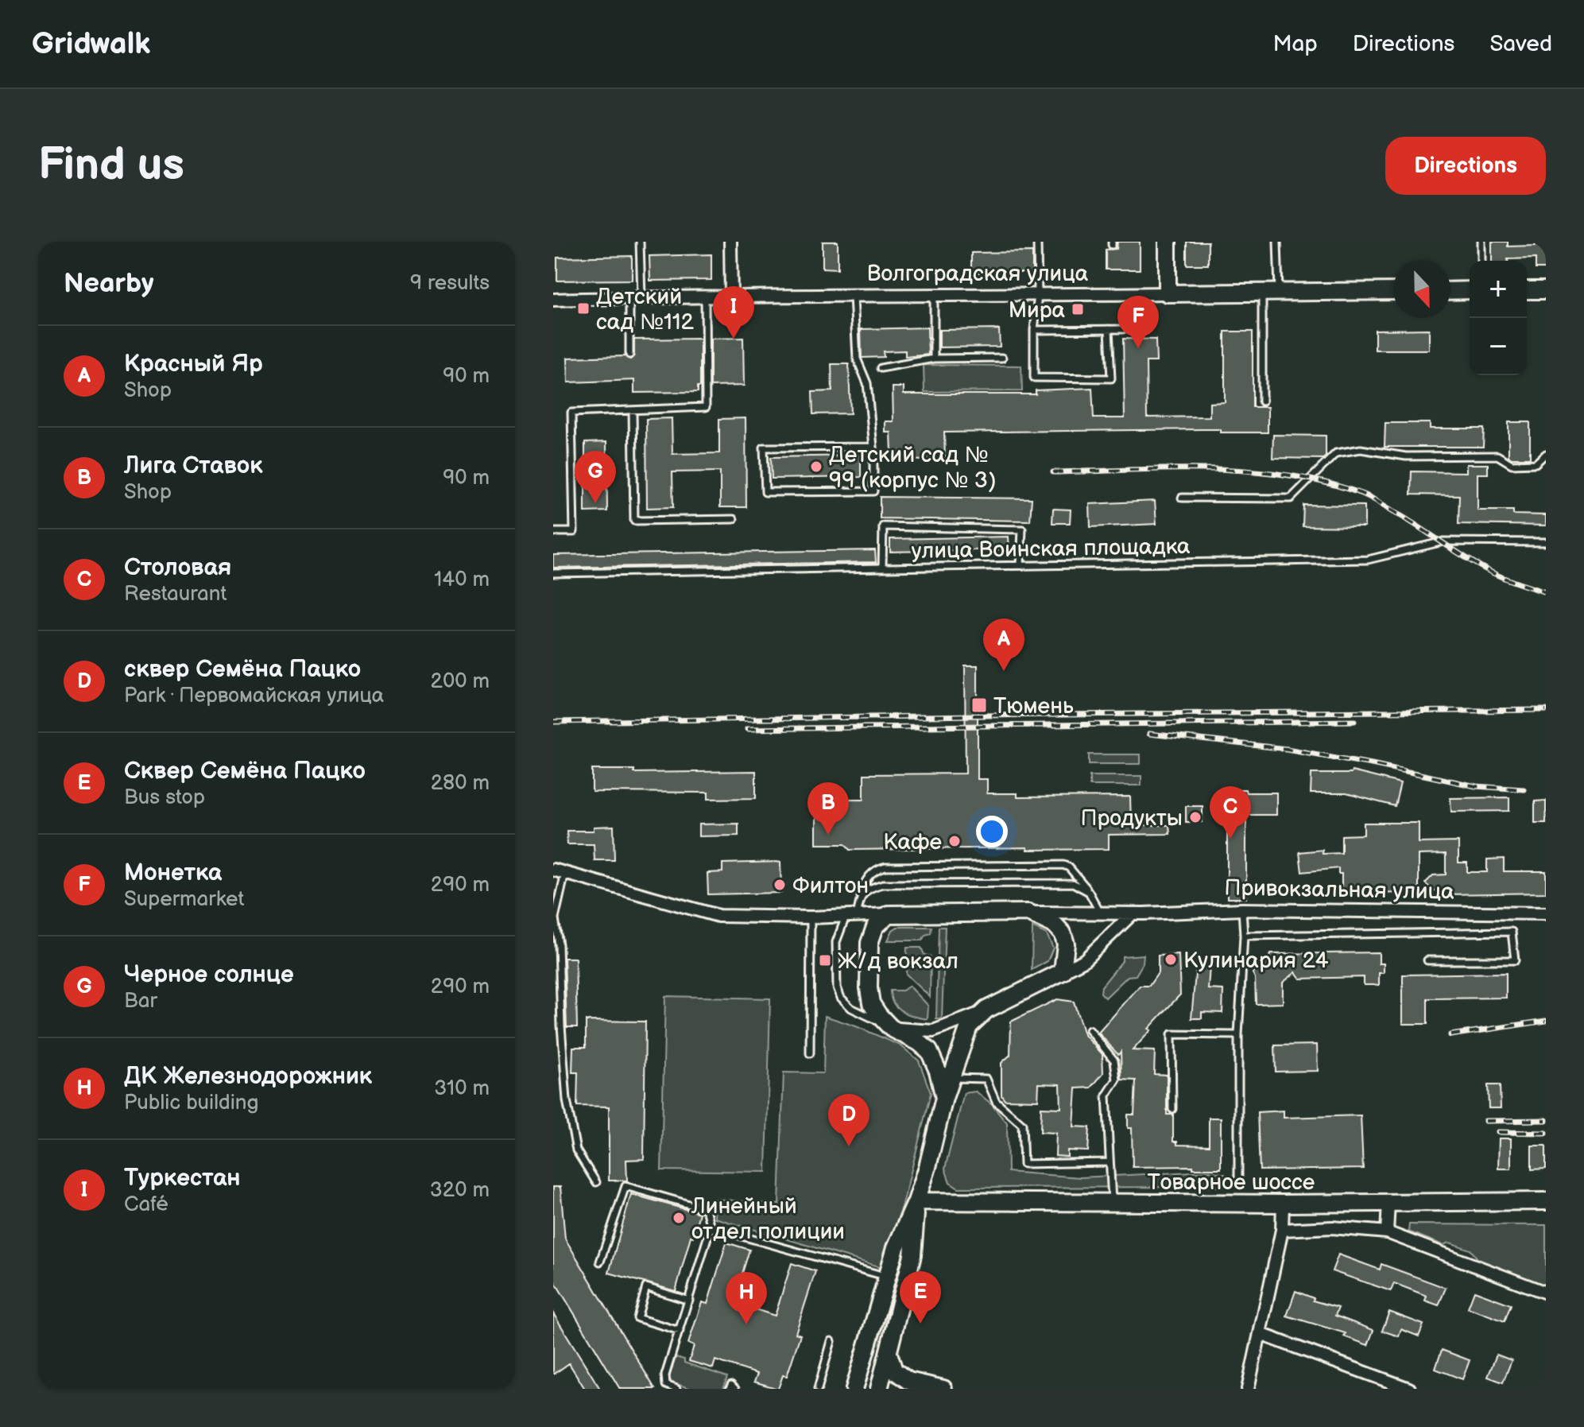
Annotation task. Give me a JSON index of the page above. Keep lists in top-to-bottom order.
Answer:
{
  "streets": {
    "street": ["Волгоградская улица", "Привокзальная улица", "Товарное шоссе"],
    "lane": ["улица Воинская площадка"]
  },
  "places": {
    "transit": [
      "Детский сад №112",
      "Мира",
      "Тюмень",
      "Ж/д вокзал"
    ],
    "other": [
      "Детский сад № 99 (корпус № 3)",
      "Продукты",
      "Кафе",
      "Филтон",
      "Кулинария 24",
      "Линейный отдел полиции"
    ]
  },
  "north": "bottom",
  "page": {
    "header": "Gridwalk",
    "nav": ["Map", "Directions", "Saved"],
    "buttons": "Directions",
    "title": "Find us",
    "heading": ["Nearby", "9 results"],
    "map_buttons": ["+", "−"],
    "pins": [
      "I",
      "F",
      "G",
      "A",
      "B",
      "C",
      "D",
      "E",
      "H"
    ],
    "list": [
      {
        "mark": "A",
        "name": "Красный Яр",
        "note": "Shop",
        "value": "90 m"
      },
      {
        "mark": "B",
        "name": "Лига Ставок",
        "note": "Shop",
        "value": "90 m"
      },
      {
        "mark": "C",
        "name": "Столовая",
        "note": "Restaurant",
        "value": "140 m"
      },
      {
        "mark": "D",
        "name": "сквер Семёна Пацко",
        "note": "Park · Первомайская улица",
        "value": "200 m"
      },
      {
        "mark": "E",
        "name": "Сквер Семёна Пацко",
        "note": "Bus stop",
        "value": "280 m"
      },
      {
        "mark": "F",
        "name": "Монетка",
        "note": "Supermarket",
        "value": "290 m"
      },
      {
        "mark": "G",
        "name": "Черное солнце",
        "note": "Bar",
        "value": "290 m"
      },
      {
        "mark": "H",
        "name": "ДК Железнодорожник",
        "note": "Public building",
        "value": "310 m"
      },
      {
        "mark": "I",
        "name": "Туркестан",
        "note": "Café",
        "value": "320 m"
      }
    ]
  }
}
